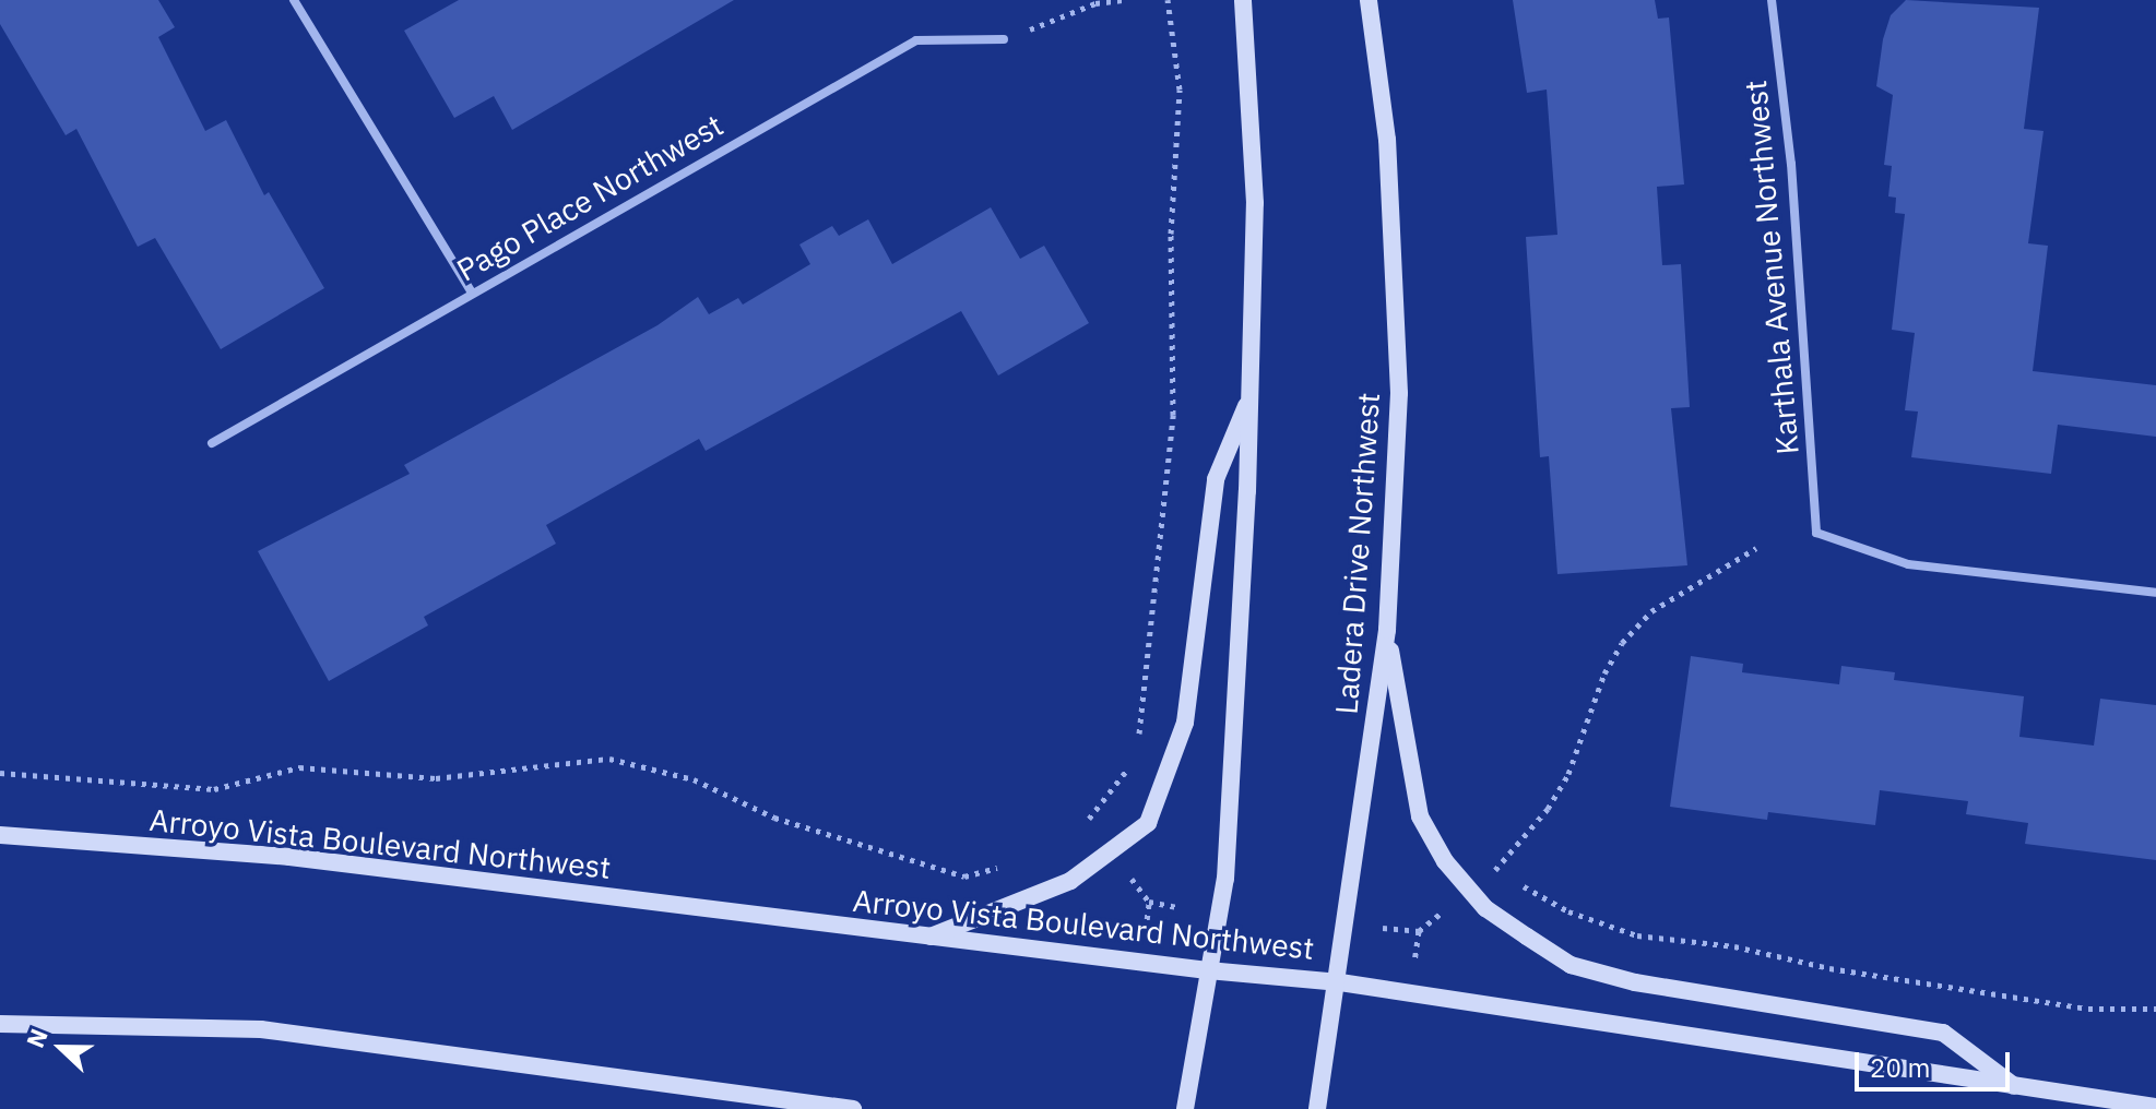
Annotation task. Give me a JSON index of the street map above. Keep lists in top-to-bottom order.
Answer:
{
  "streets": {
    "main road": ["Ladera Drive Northwest", "Arroyo Vista Boulevard Northwest"],
    "street": ["Pago Place Northwest", "Karthala Avenue Northwest"]
  },
  "crossings": [
    ["Ladera Drive Northwest", "Arroyo Vista Boulevard Northwest"]
  ],
  "scale_bar": "20 m",
  "north": "left"
}
